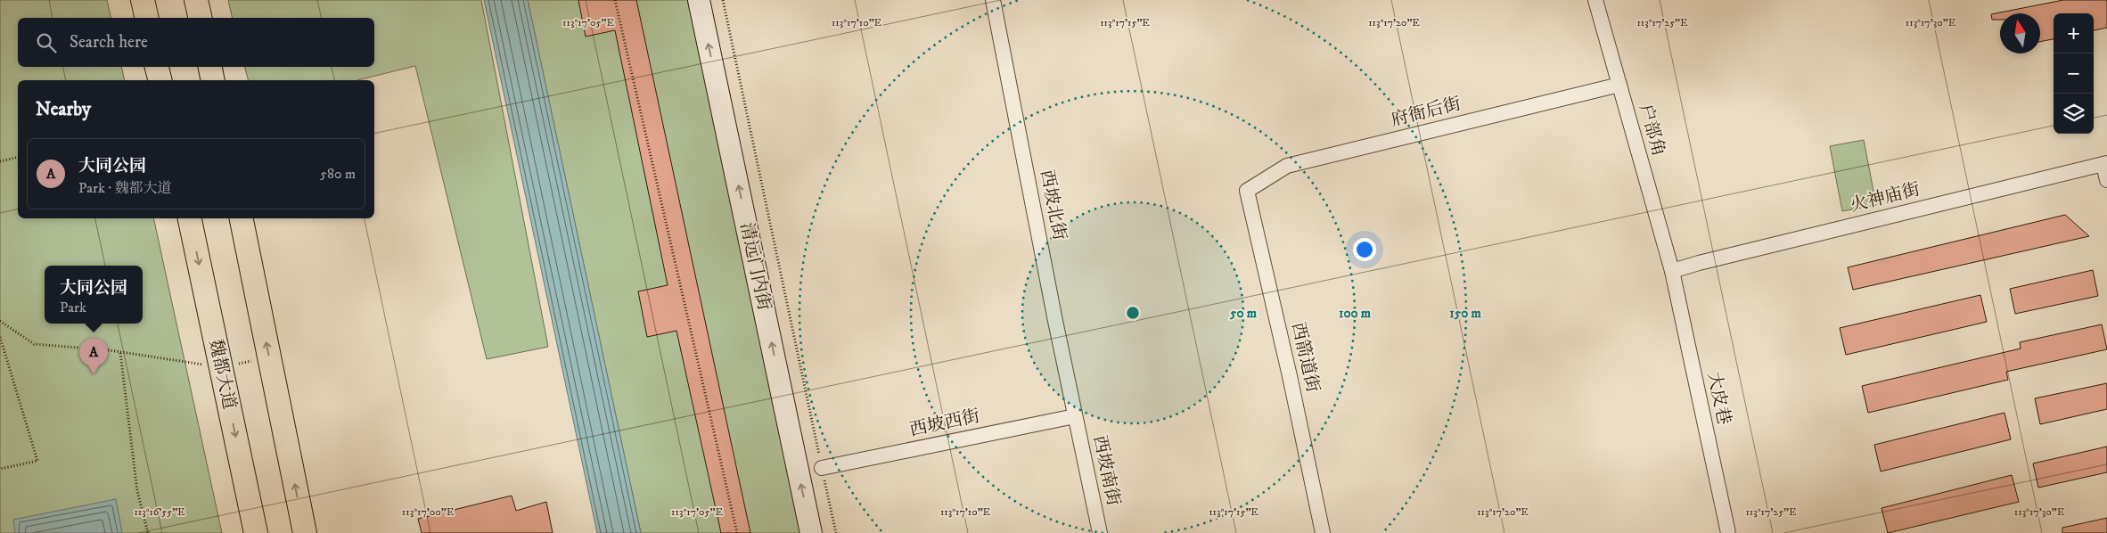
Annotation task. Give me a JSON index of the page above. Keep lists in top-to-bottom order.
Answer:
{
  "streets": {
    "main road": ["清远门内街", "魏都大道"],
    "street": [
      "府衙后街",
      "户部角",
      "火神庙街",
      "西坡北街",
      "西箭道街",
      "大皮巷",
      "西坡西街",
      "西坡南街"
    ]
  },
  "crossings": [
    ["府衙后街", "户部角"],
    ["府衙后街", "西箭道街"],
    ["户部角", "火神庙街"],
    ["户部角", "大皮巷"],
    ["火神庙街", "大皮巷"],
    ["西坡北街", "西坡西街"],
    ["西坡北街", "西坡南街"],
    ["西坡西街", "西坡南街"]
  ],
  "one_way": ["清远门内街"],
  "north": "top",
  "page": {
    "map_buttons": ["+", "−"],
    "search": "Search here",
    "heading": "Nearby",
    "list": [
      {
        "mark": "A",
        "name": "大同公园",
        "note": "Park · 魏都大道",
        "value": "580 m"
      }
    ],
    "popup": ["大同公园", "Park"],
    "pins": "A"
  },
  "coordinates": [
    "113°17'05\"E",
    "113°17'10\"E",
    "113°17'15\"E",
    "113°17'20\"E",
    "113°17'25\"E",
    "113°17'30\"E",
    "113°16'55\"E",
    "113°17'00\"E"
  ],
  "rings": ["50 m", "100 m", "150 m"]
}
